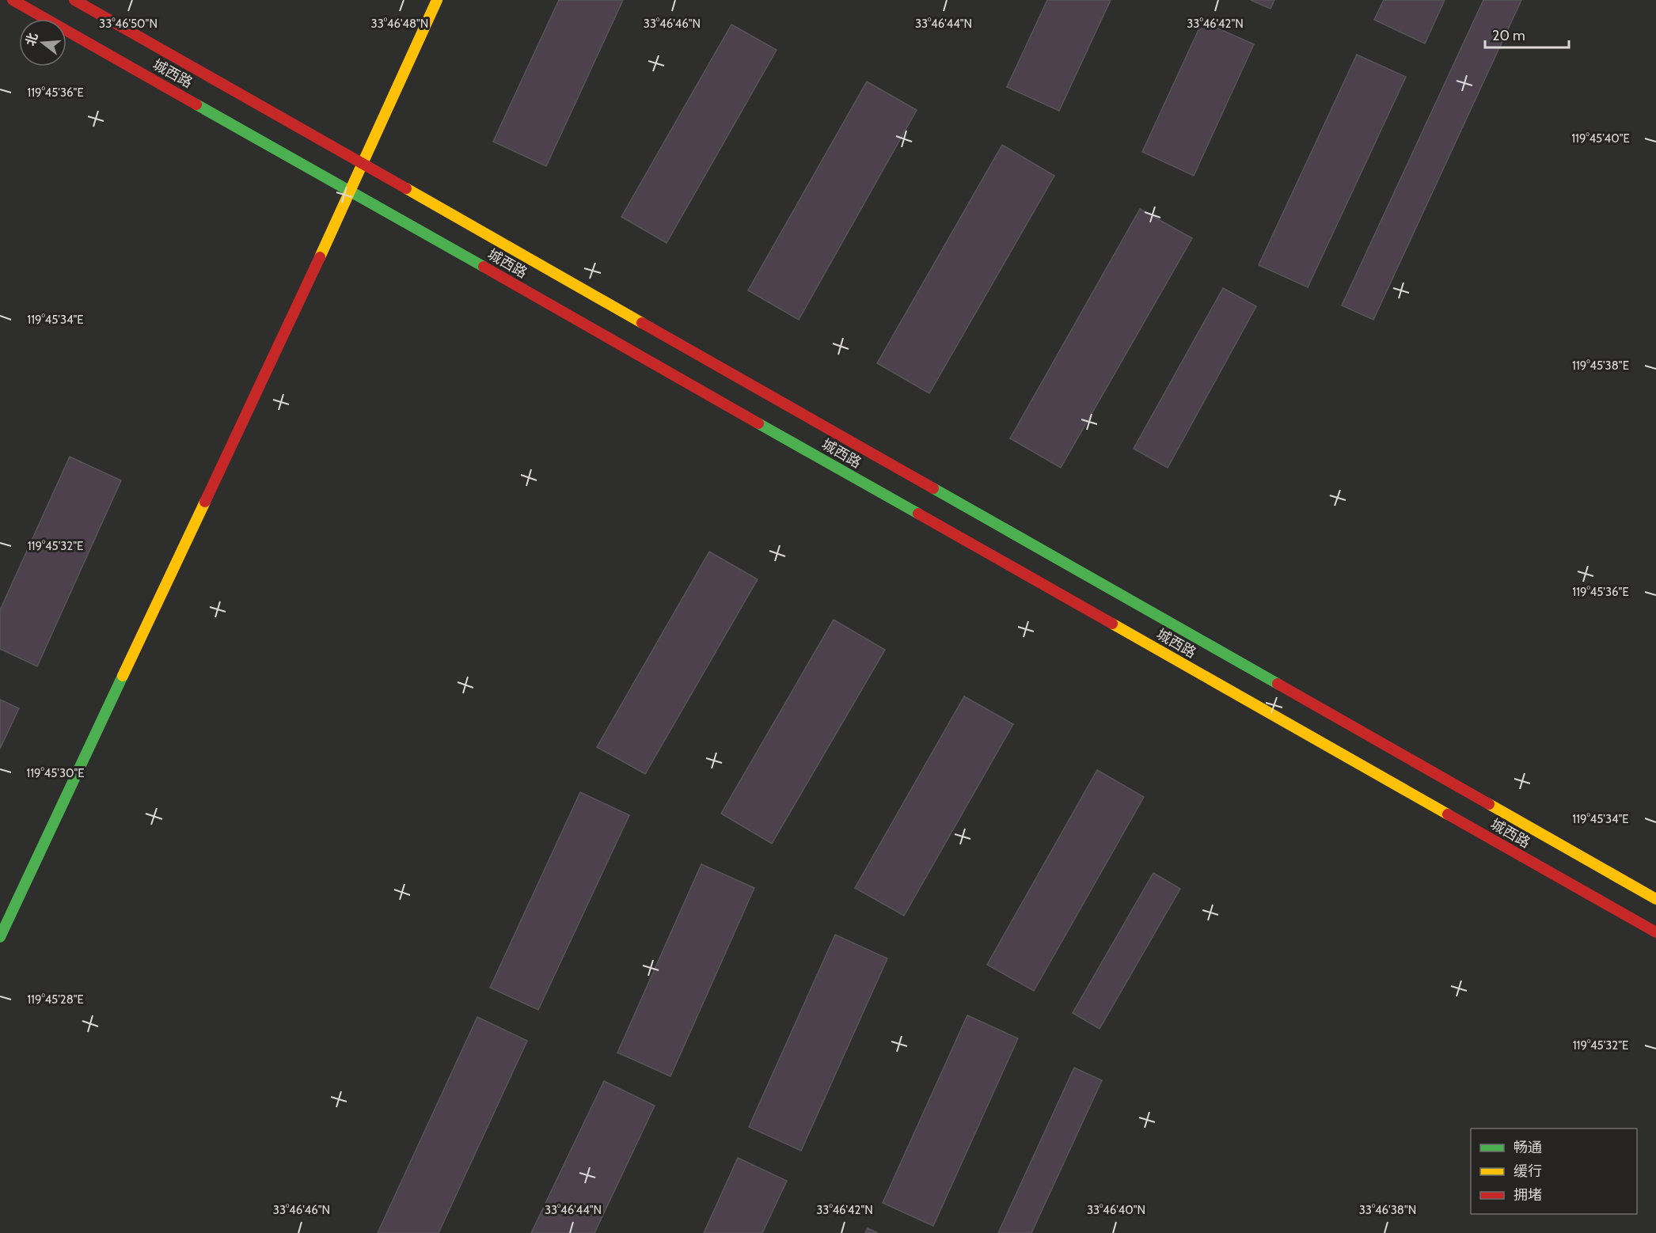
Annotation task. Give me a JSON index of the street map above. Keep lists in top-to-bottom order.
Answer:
{
  "streets": {
    "main road": ["城西路"]
  },
  "legend": ["畅通", "缓行", "拥堵"],
  "scale_bar": "20 m",
  "north": "left",
  "coordinates": [
    "33°46'50\"N",
    "33°46'48\"N",
    "33°46'46\"N",
    "33°46'44\"N",
    "33°46'42\"N",
    "119°45'36\"E",
    "119°45'40\"E",
    "119°45'34\"E",
    "119°45'38\"E",
    "119°45'32\"E",
    "119°45'30\"E",
    "119°45'28\"E",
    "33°46'40\"N",
    "33°46'38\"N"
  ]
}
